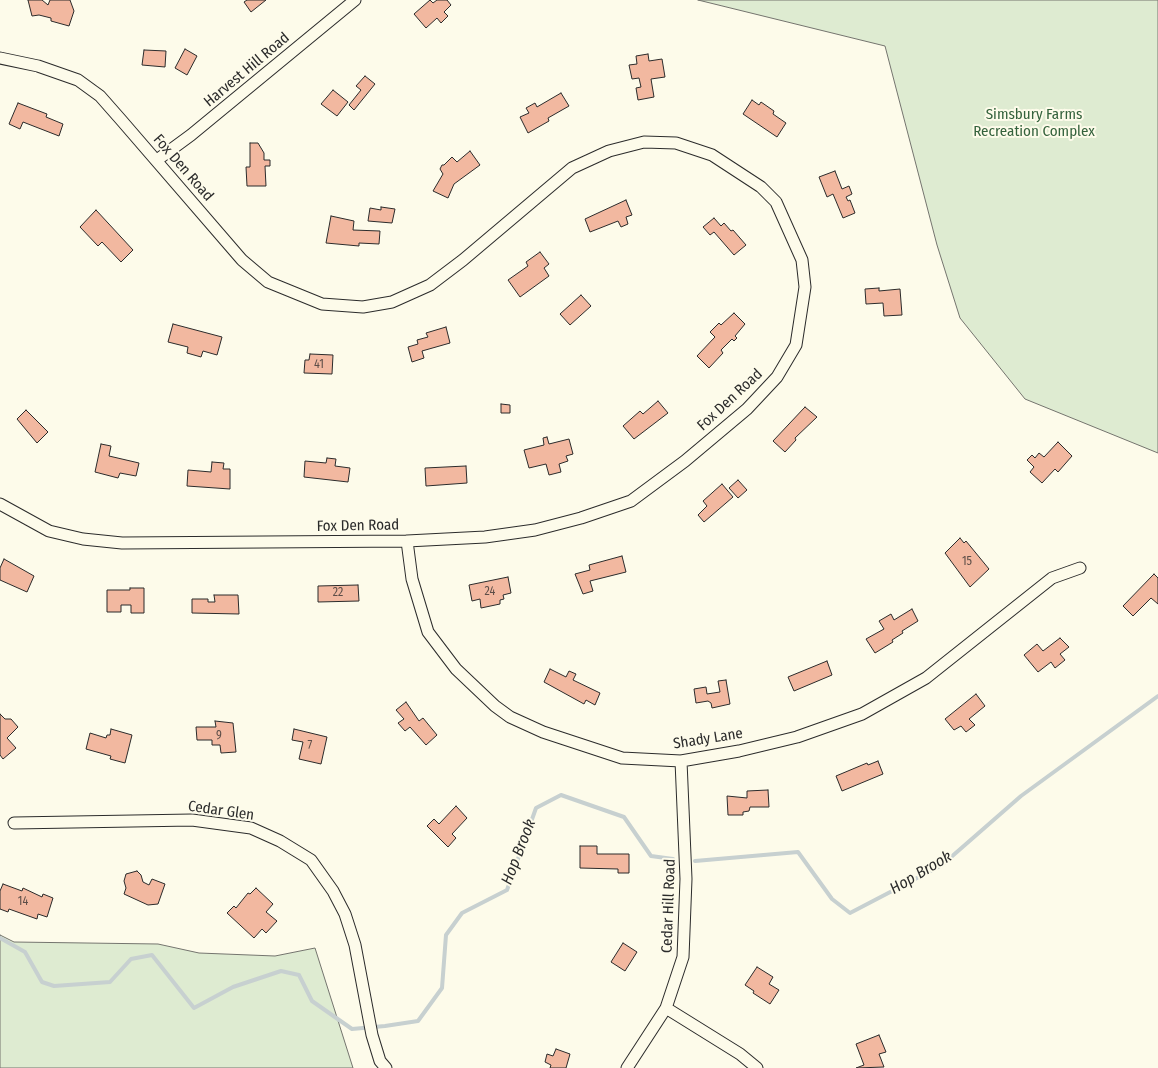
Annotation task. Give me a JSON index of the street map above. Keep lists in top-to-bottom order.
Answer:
{
  "streets": {
    "street": [
      "Harvest Hill Road",
      "Fox Den Road",
      "Shady Lane",
      "Cedar Glen",
      "Cedar Hill Road"
    ]
  },
  "crossings": [
    ["Harvest Hill Road", "Fox Den Road"],
    ["Fox Den Road", "Shady Lane"],
    ["Shady Lane", "Cedar Hill Road"]
  ],
  "water": ["Hop Brook"],
  "parks": ["Simsbury Farms Recreation Complex"],
  "house_numbers": [
    "41",
    "15",
    "24",
    "22",
    "9",
    "7",
    "14"
  ]
}
